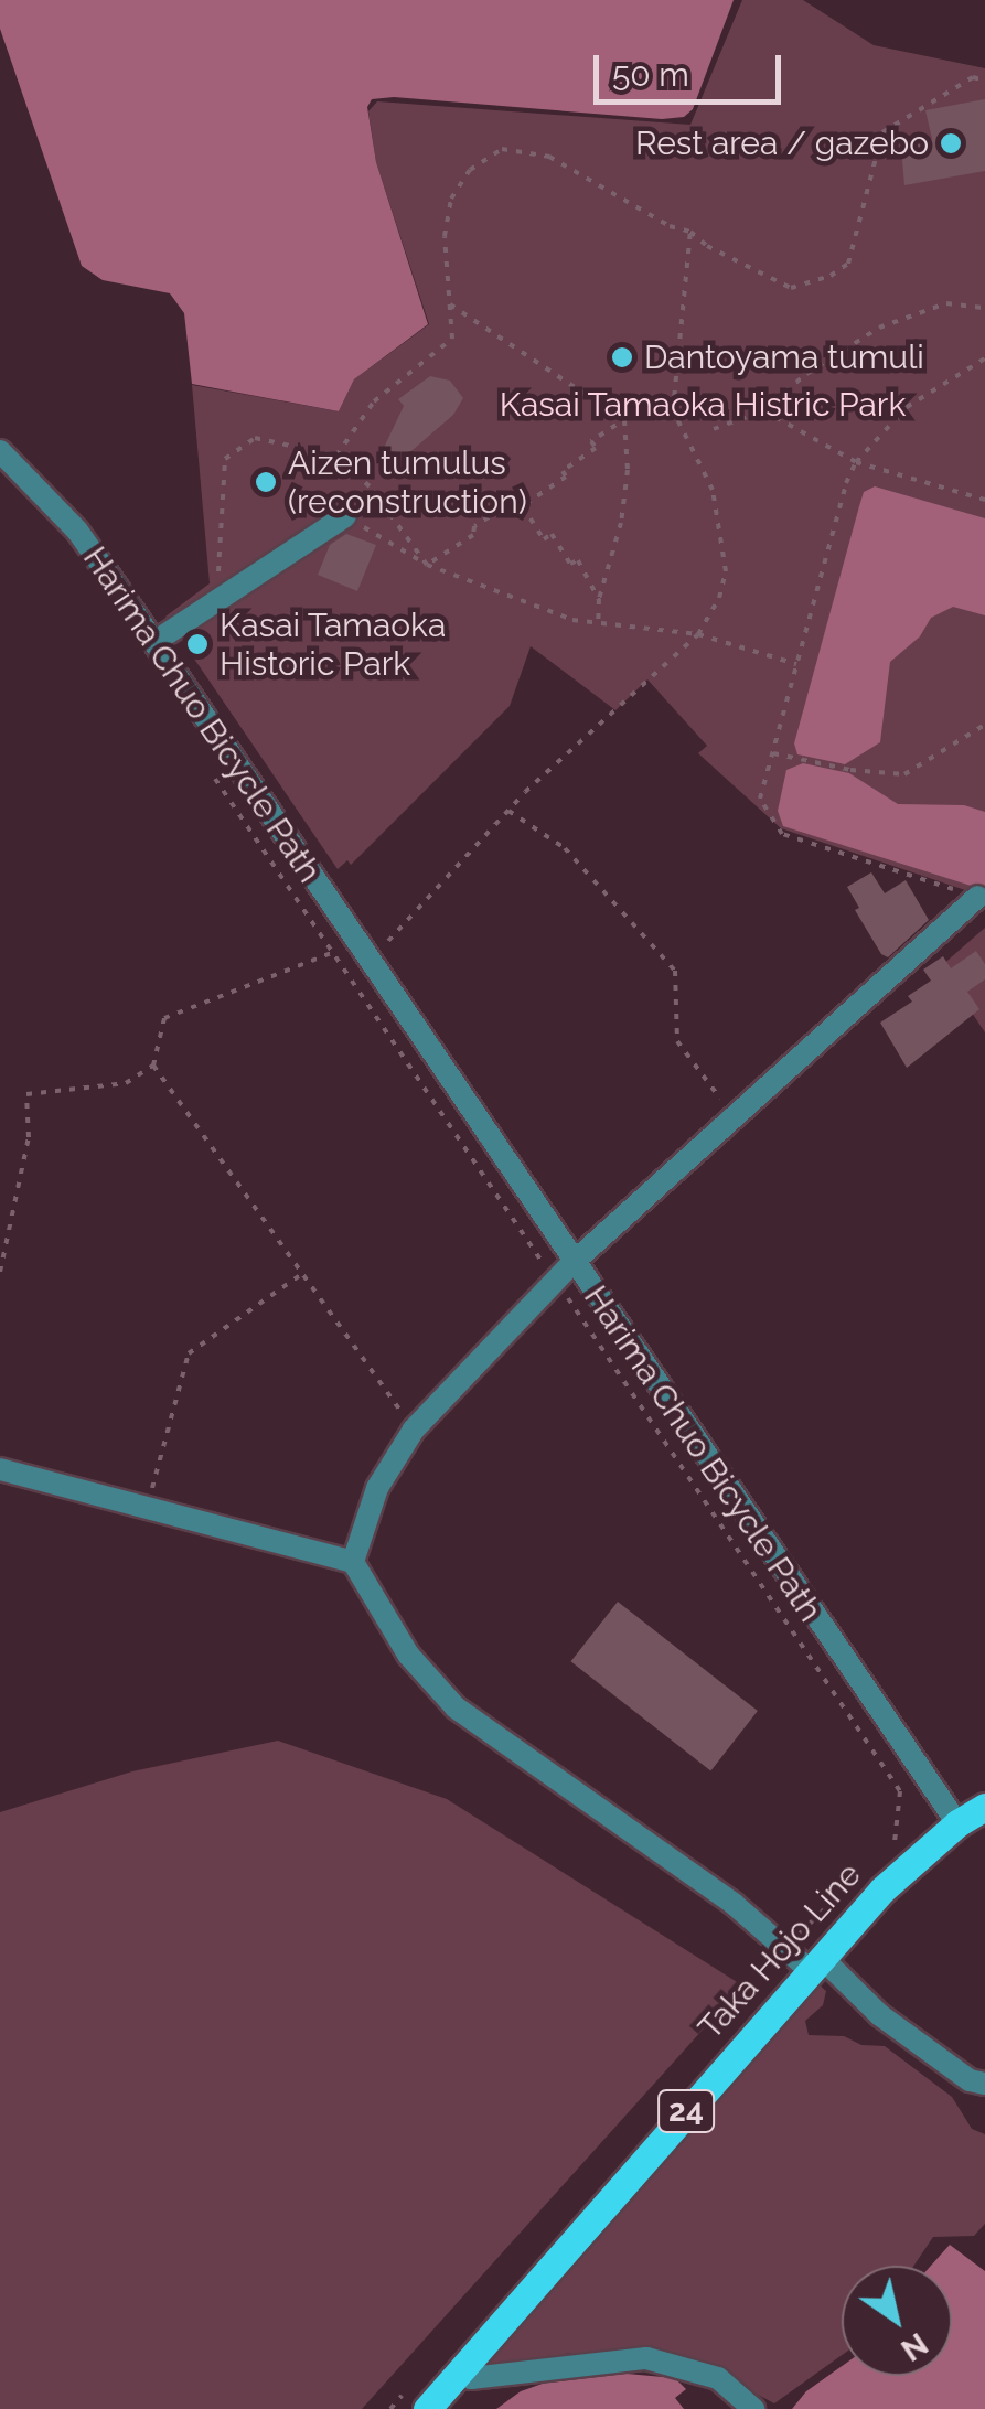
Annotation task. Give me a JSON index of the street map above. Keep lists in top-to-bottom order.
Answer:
{
  "streets": {
    "main road": ["Taka Hojo Line", "24"],
    "path": ["Harima Chuo Bicycle Path"]
  },
  "parks": ["Kasai Tamaoka Histric Park"],
  "places": [
    "Rest area / gazebo",
    "Dantoyama tumuli",
    "Aizen tumulus (reconstruction)",
    "Kasai Tamaoka Historic Park"
  ],
  "scale_bar": "50 m",
  "north": "bottom right"
}
